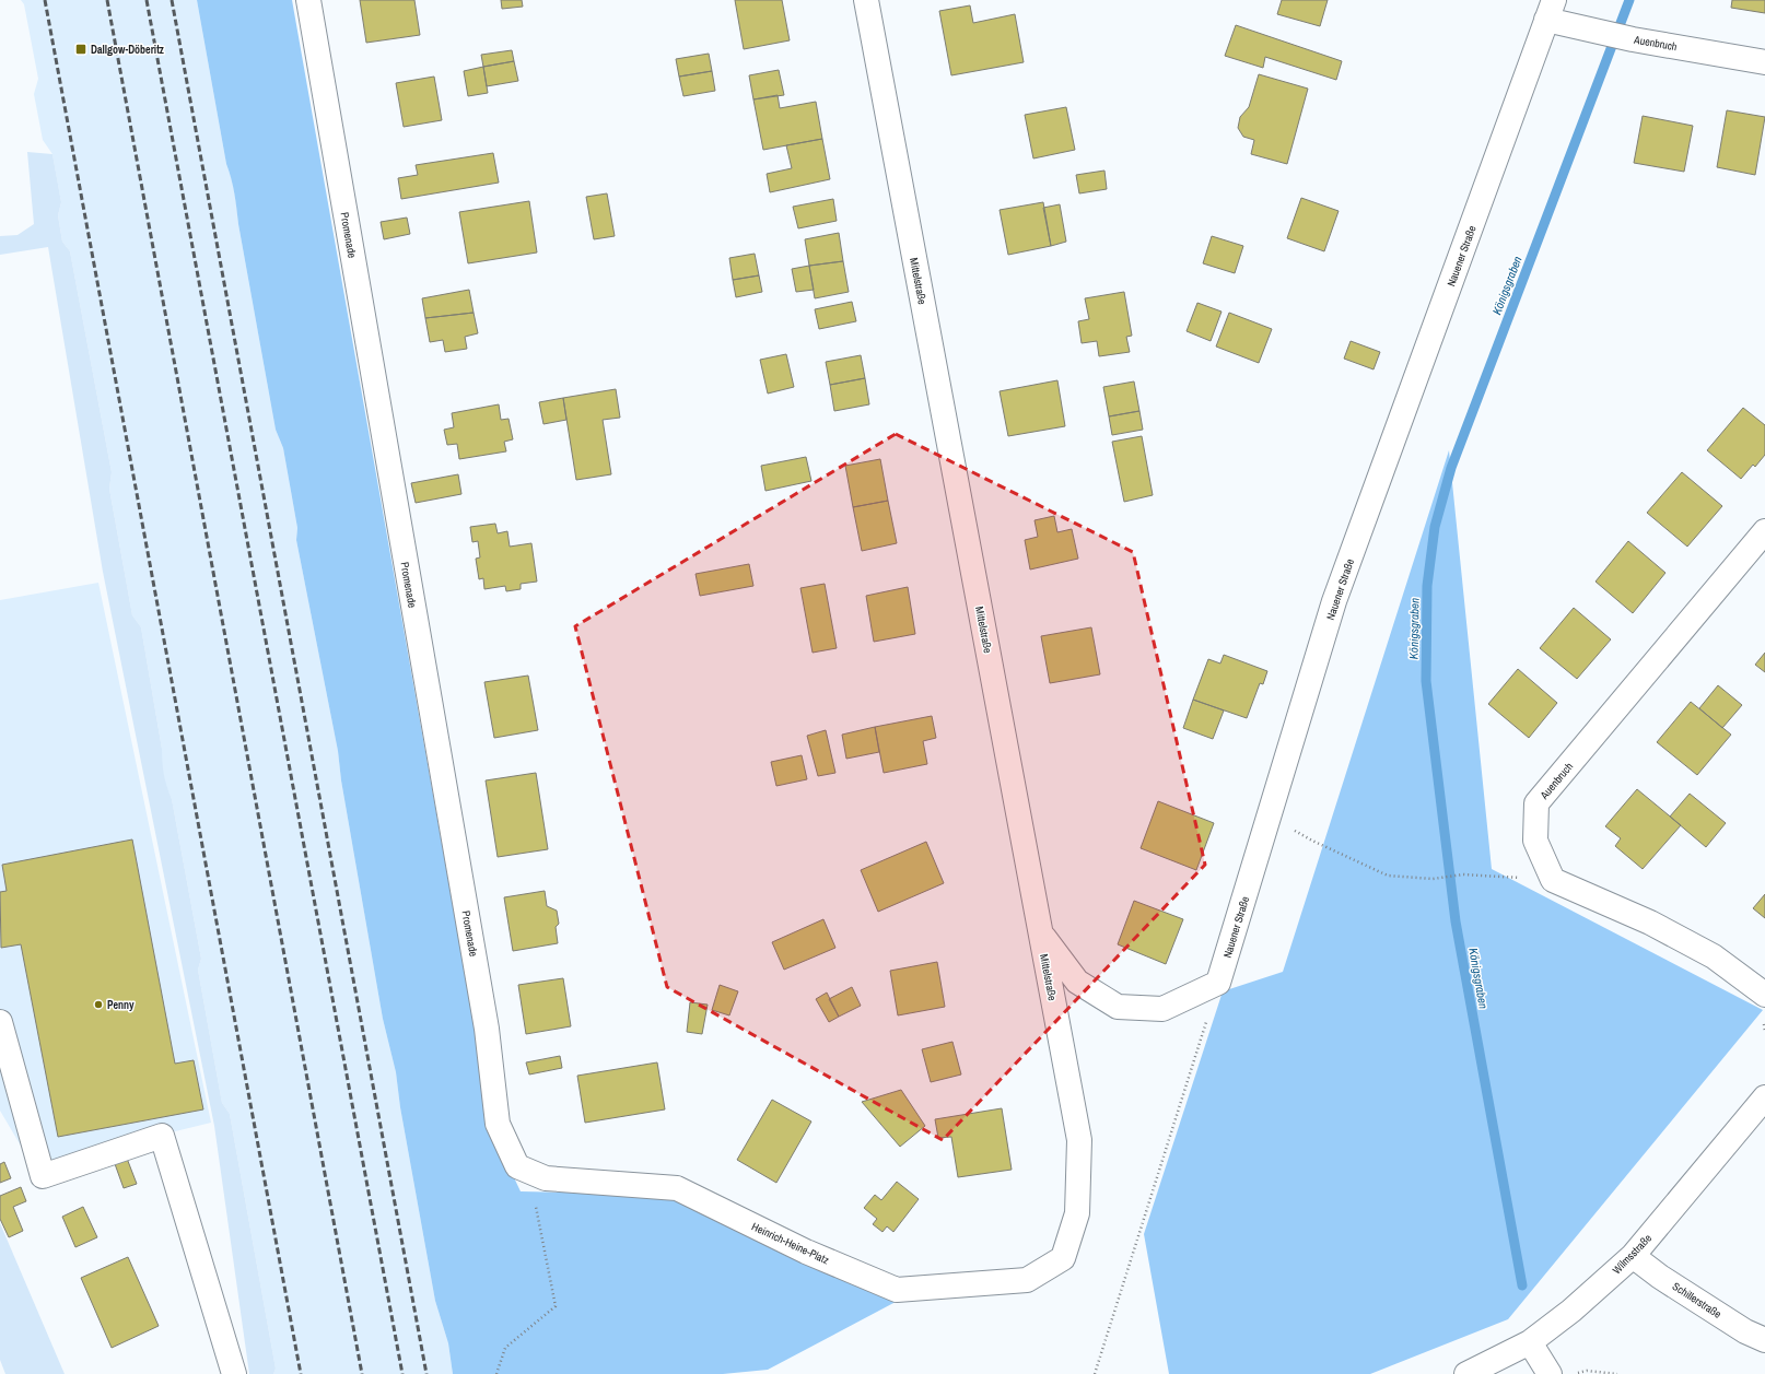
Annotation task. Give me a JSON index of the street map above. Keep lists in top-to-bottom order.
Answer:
{
  "streets": {
    "street": [
      "Auenbruch",
      "Promenade",
      "Nauener Straße",
      "Mittelstraße",
      "Heinrich-Heine-Platz",
      "Wilmsstraße",
      "Schillerstraße"
    ]
  },
  "crossings": [
    ["Auenbruch", "Nauener Straße"],
    ["Promenade", "Heinrich-Heine-Platz"],
    ["Mittelstraße", "Heinrich-Heine-Platz"],
    ["Wilmsstraße", "Schillerstraße"]
  ],
  "water": ["Königsgraben"],
  "places": {
    "transit": ["Dallgow-Döberitz"],
    "other": ["Penny"]
  }
}
